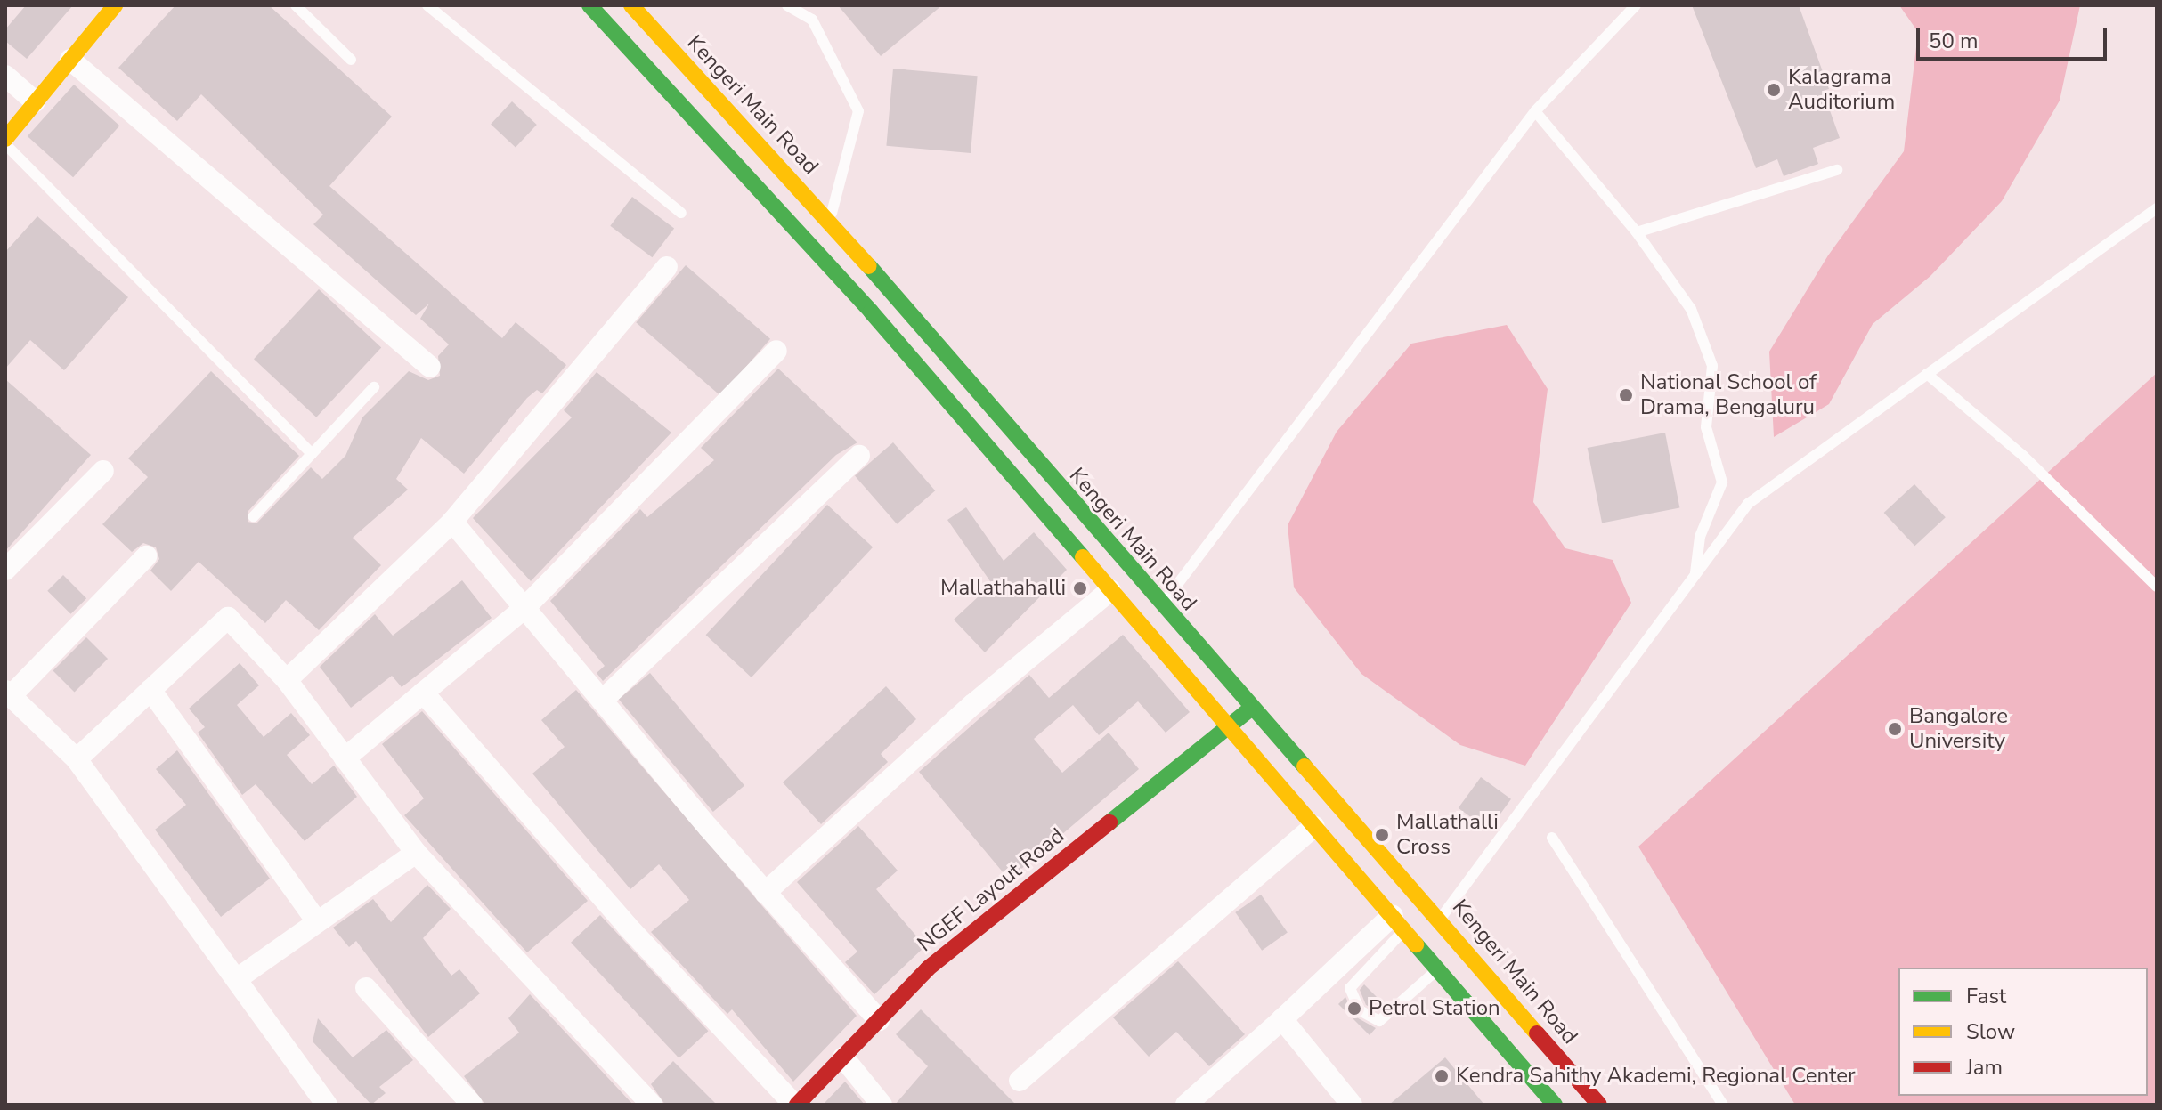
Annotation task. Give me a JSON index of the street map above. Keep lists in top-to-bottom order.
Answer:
{
  "streets": {
    "main road": ["Kengeri Main Road", "NGEF Layout Road"]
  },
  "crossings": [
    ["Kengeri Main Road", "NGEF Layout Road"]
  ],
  "places": [
    "Kalagrama Auditorium",
    "National School of Drama, Bengaluru",
    "Mallathahalli",
    "Bangalore University",
    "Mallathalli Cross",
    "Petrol Station",
    "Kendra Sahithy Akademi, Regional Center"
  ],
  "legend": ["Fast", "Slow", "Jam"],
  "scale_bar": "50 m"
}
